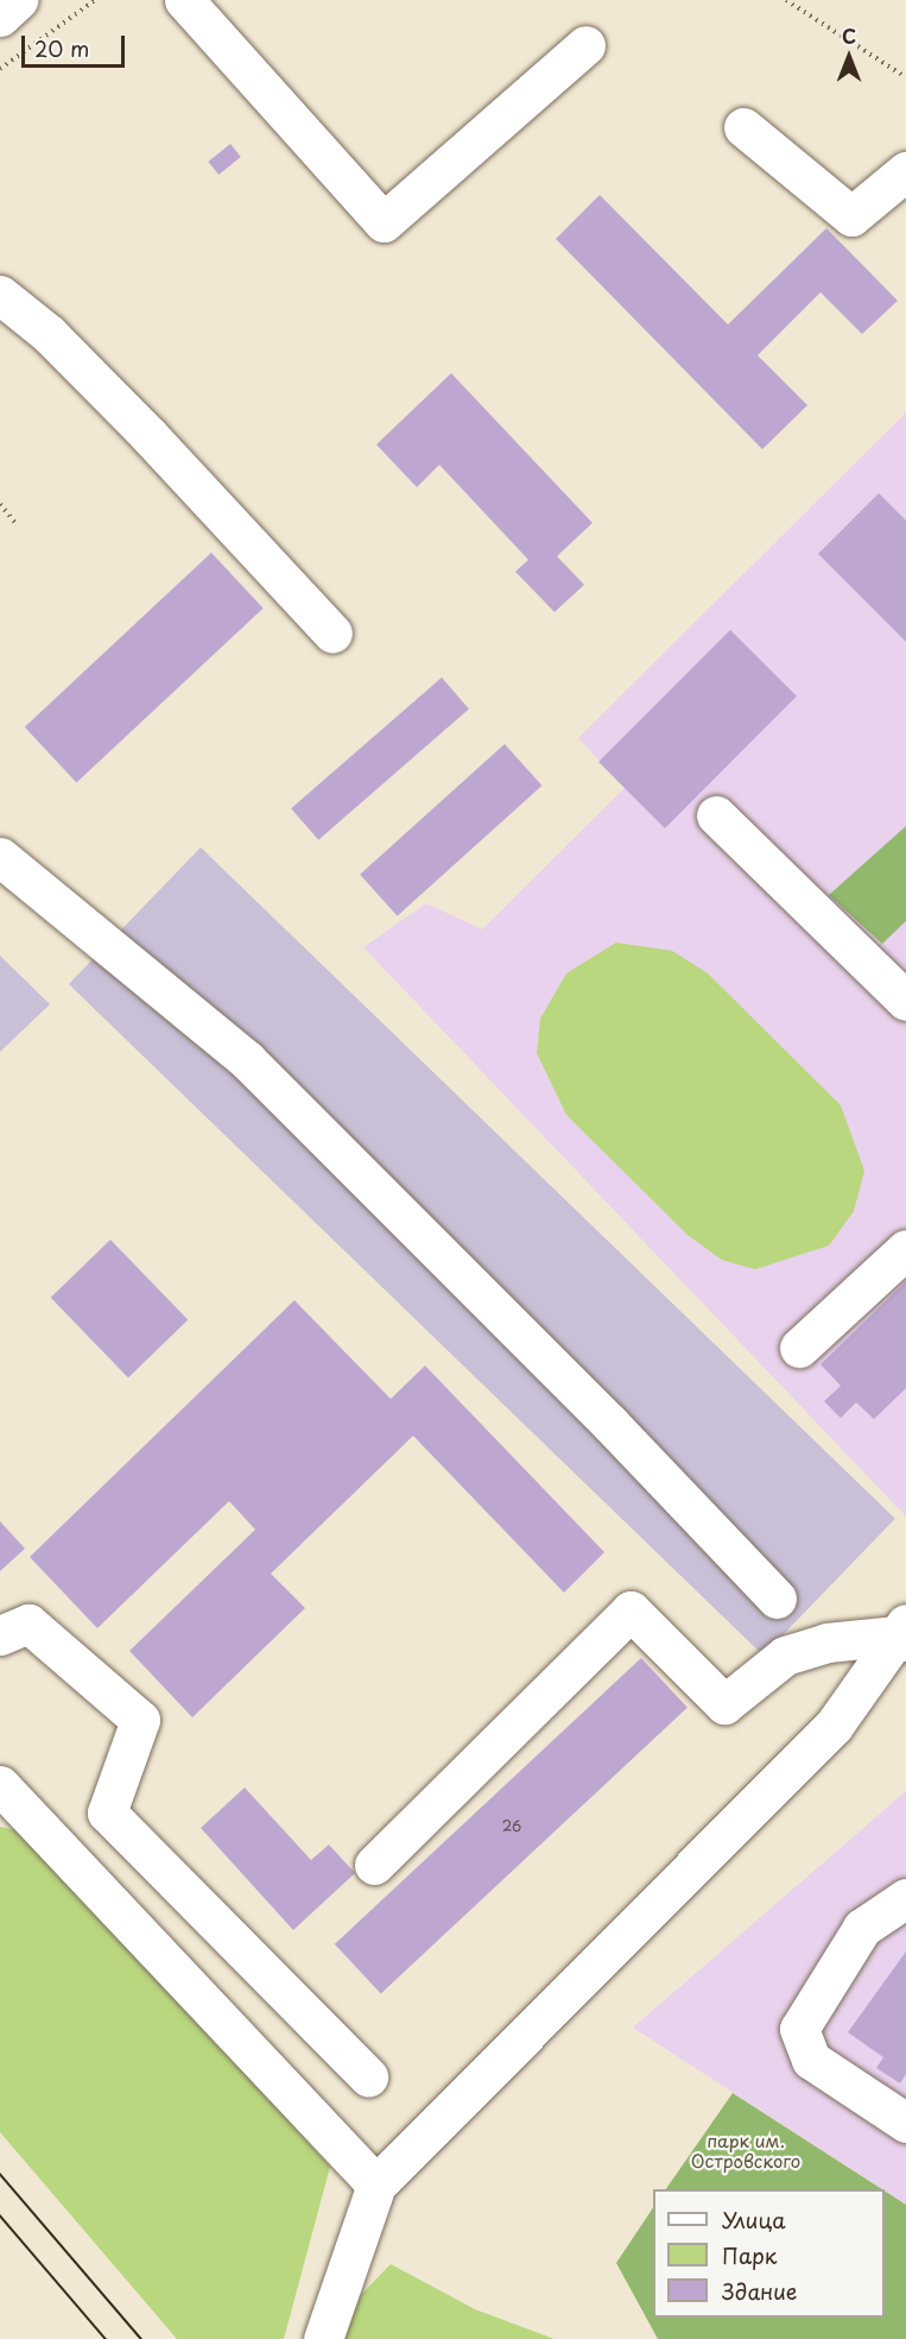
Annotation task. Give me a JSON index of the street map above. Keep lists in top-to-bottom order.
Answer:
{
  "parks": ["парк им. Островского"],
  "house_numbers": ["26"],
  "legend": ["Улица", "Парк", "Здание"],
  "scale_bar": "20 m",
  "north": "top"
}
